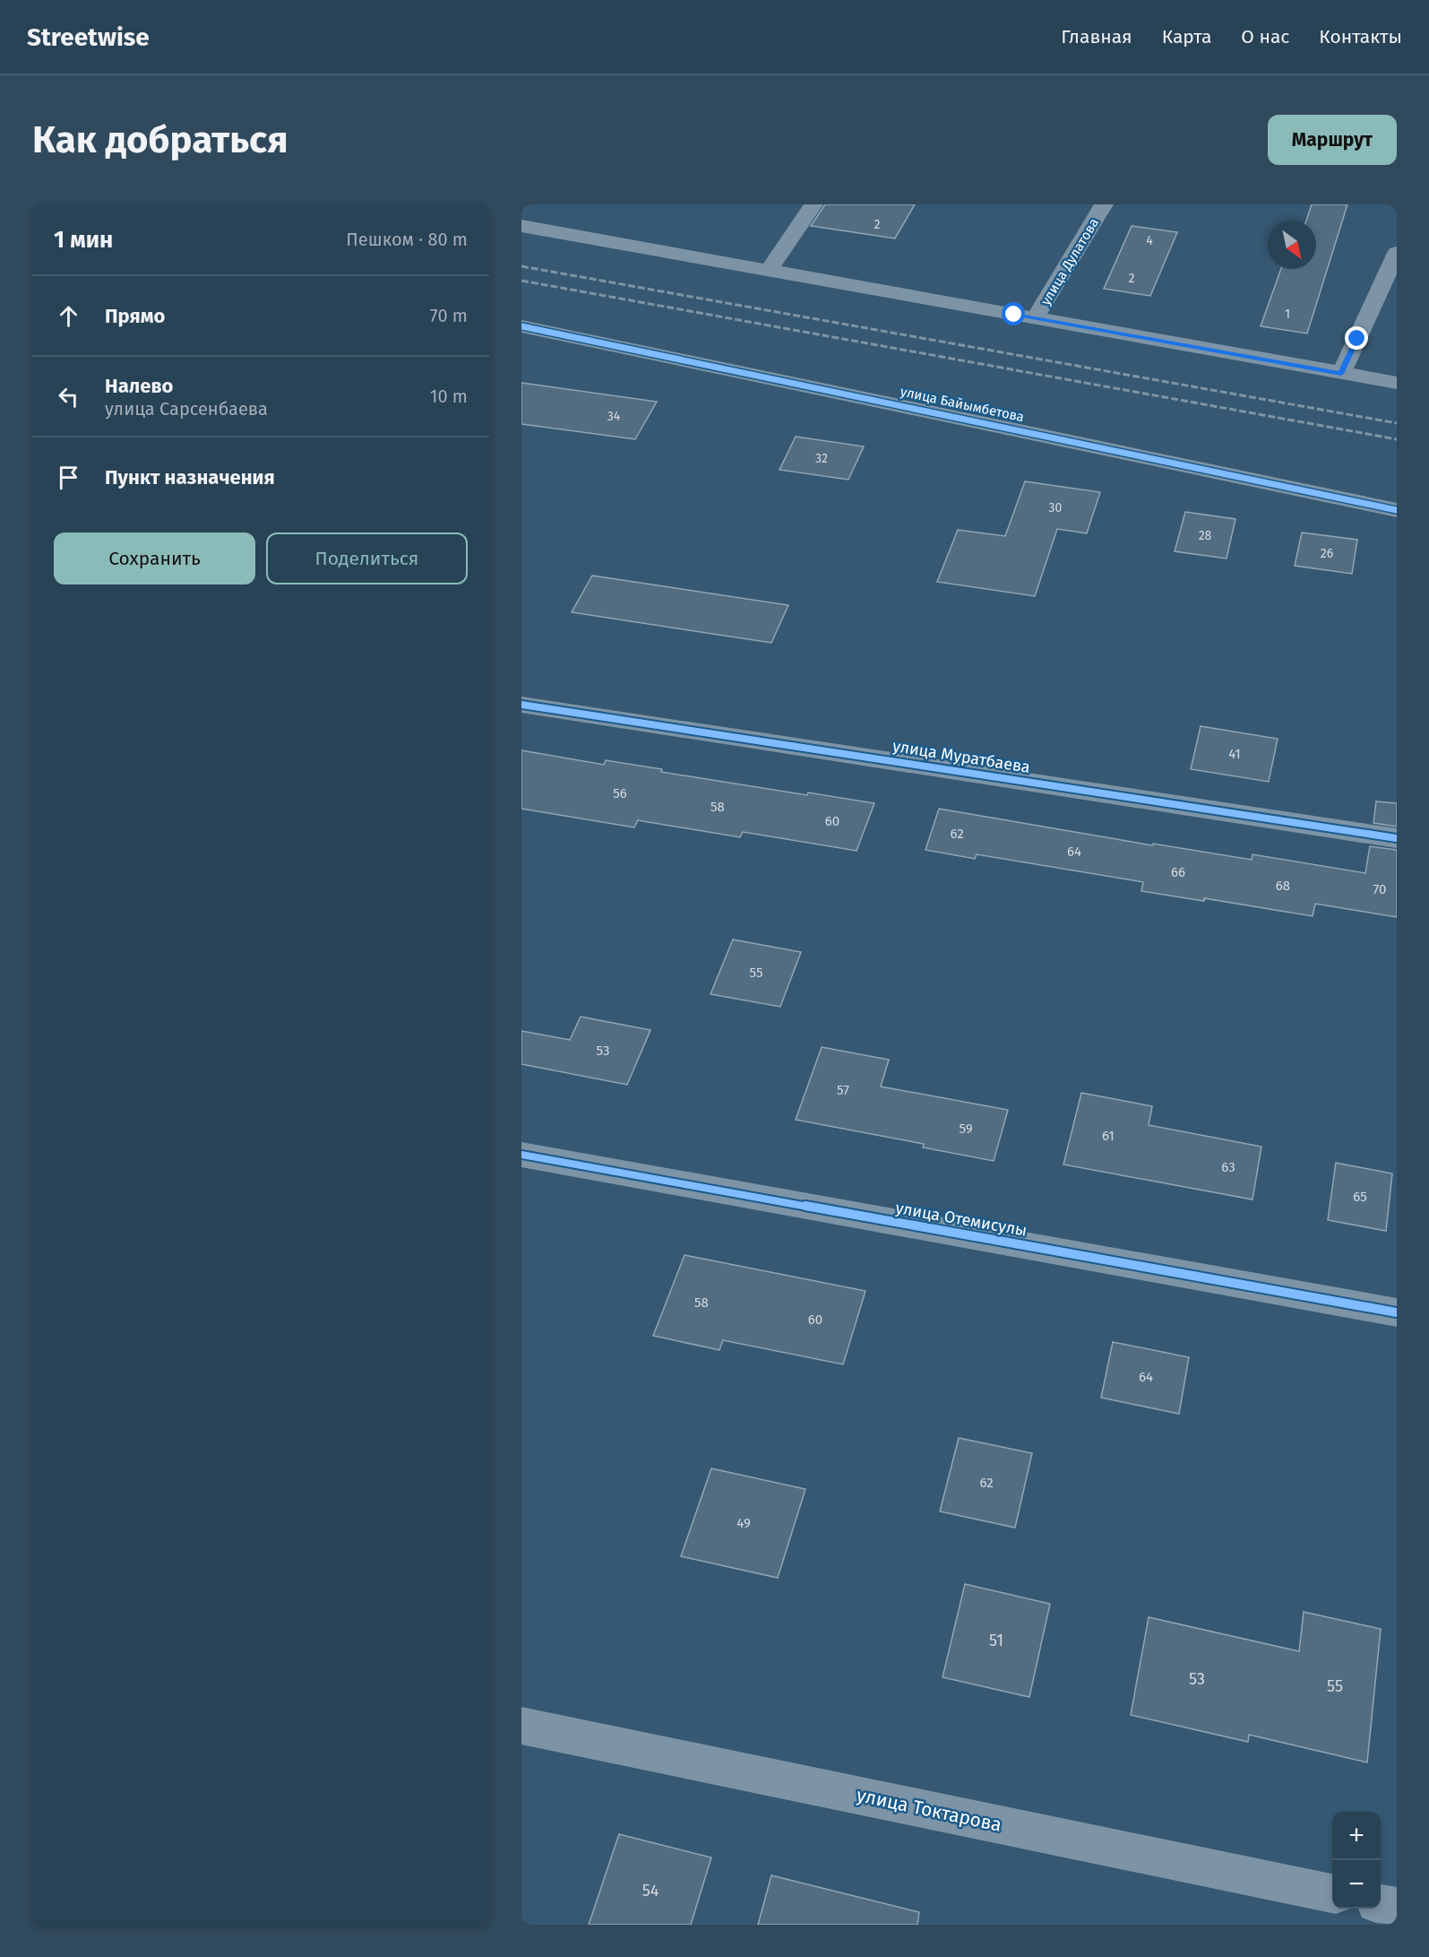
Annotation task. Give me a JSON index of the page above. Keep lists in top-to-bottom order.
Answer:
{
  "streets": {
    "street": [
      "улица Дулатова",
      "улица Байымбетова",
      "улица Муратбаева",
      "улица Отемисулы",
      "улица Токтарова"
    ]
  },
  "house_numbers": [
    "2",
    "4",
    "2",
    "1",
    "34",
    "32",
    "30",
    "28",
    "26",
    "41",
    "56",
    "58",
    "60",
    "62",
    "64",
    "66",
    "68",
    "70",
    "55",
    "53",
    "57",
    "59",
    "61",
    "63",
    "65",
    "58",
    "60",
    "64",
    "62",
    "49",
    "51",
    "53",
    "55",
    "54"
  ],
  "north": "bottom right",
  "page": {
    "header": "Streetwise",
    "nav": [
      "Главная",
      "Карта",
      "О нас",
      "Контакты"
    ],
    "buttons": [
      "Маршрут",
      ["Сохранить", "Поделиться"]
    ],
    "title": "Как добраться",
    "heading": ["1 мин", "Пешком · 80 m"],
    "list": [
      ["Прямо", "70 m"],
      ["Налево", "улица Сарсенбаева", "10 m"],
      "Пункт назначения"
    ],
    "map_buttons": ["+", "−"]
  }
}
